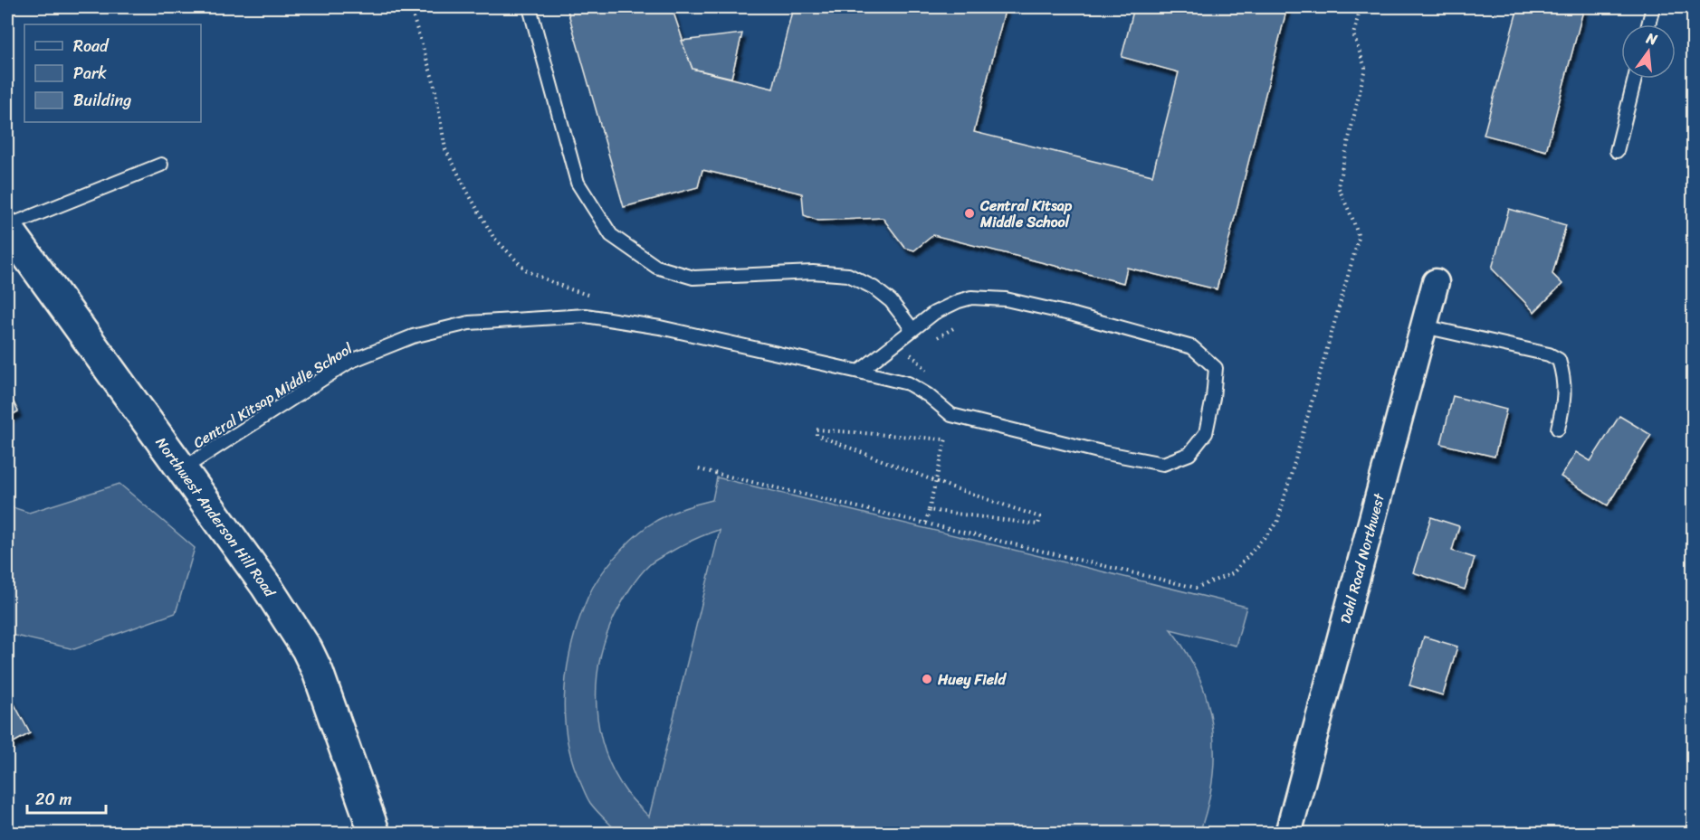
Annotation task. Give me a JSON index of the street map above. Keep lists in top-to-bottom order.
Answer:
{
  "streets": {
    "main road": ["Northwest Anderson Hill Road"],
    "street": ["Dahl Road Northwest"],
    "lane": ["Central Kitsap Middle School"]
  },
  "crossings": [
    ["Central Kitsap Middle School", "Northwest Anderson Hill Road"]
  ],
  "places": ["Central Kitsap Middle School", "Huey Field"],
  "legend": ["Road", "Park", "Building"],
  "scale_bar": "20 m",
  "north": "top"
}
